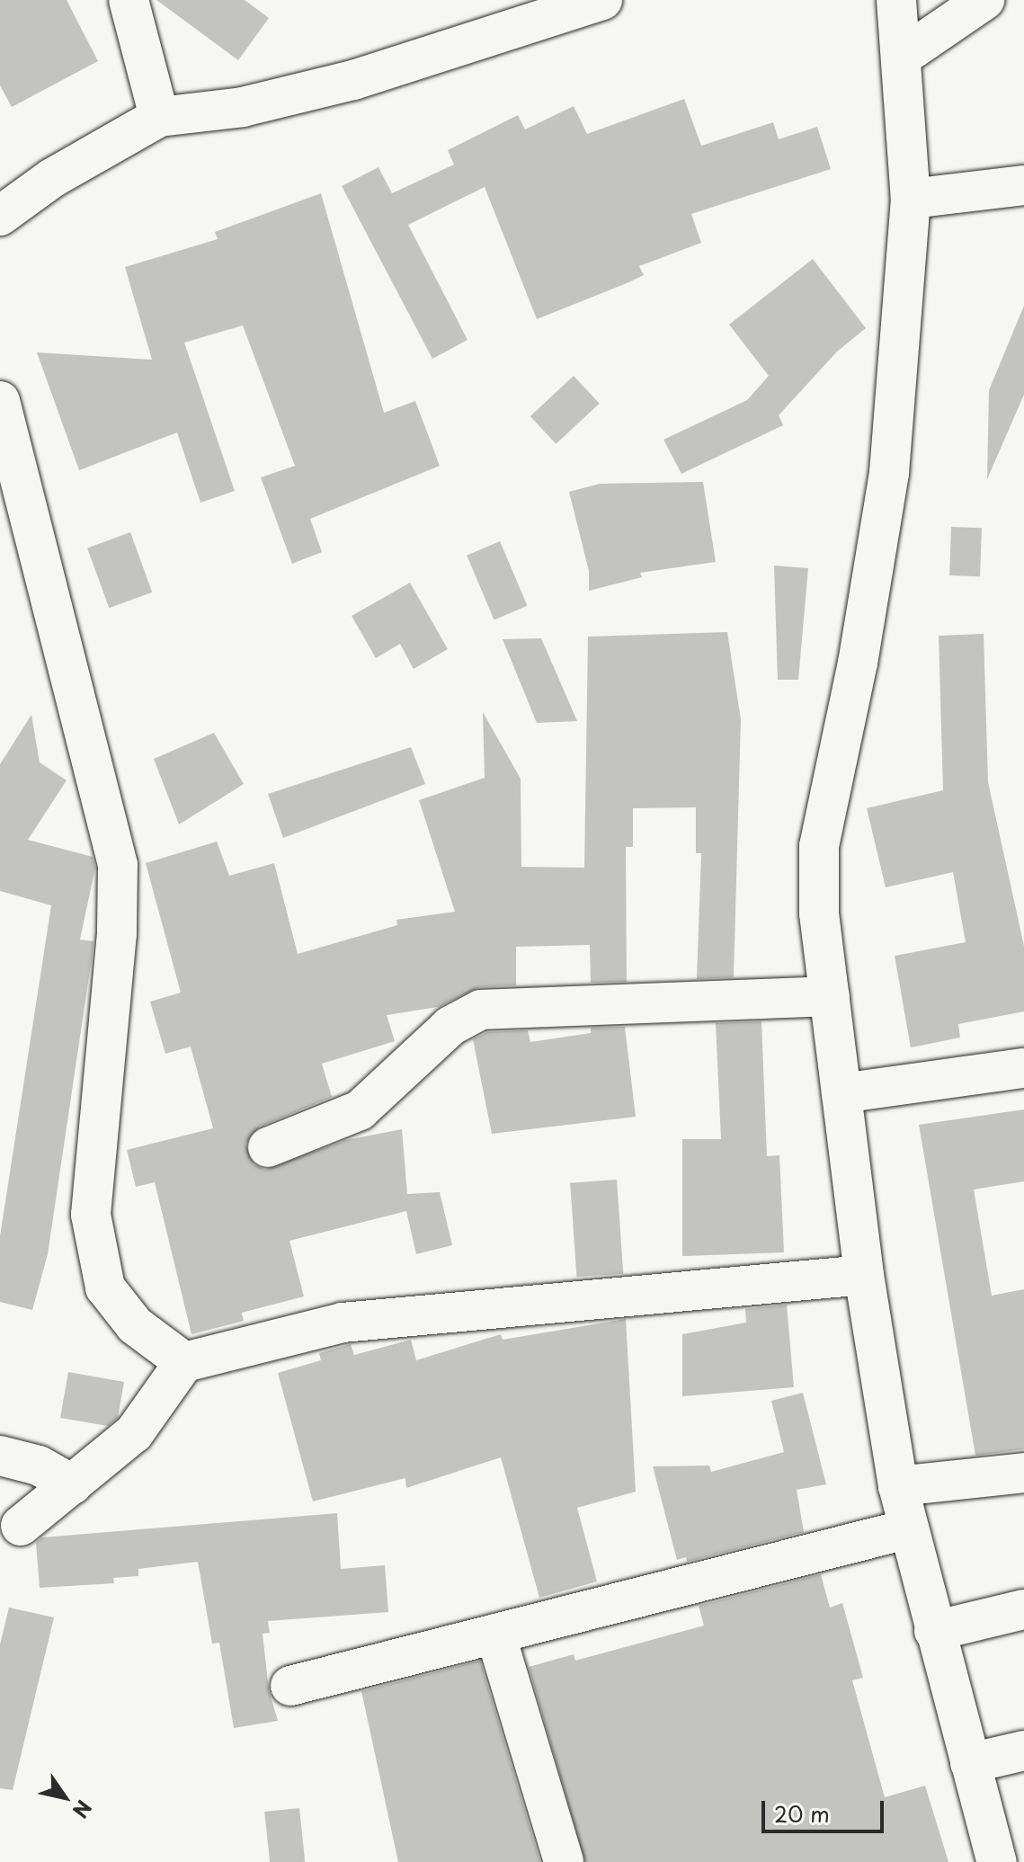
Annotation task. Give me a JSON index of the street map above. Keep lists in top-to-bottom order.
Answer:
{
  "scale_bar": "20 m",
  "north": "bottom right"
}
